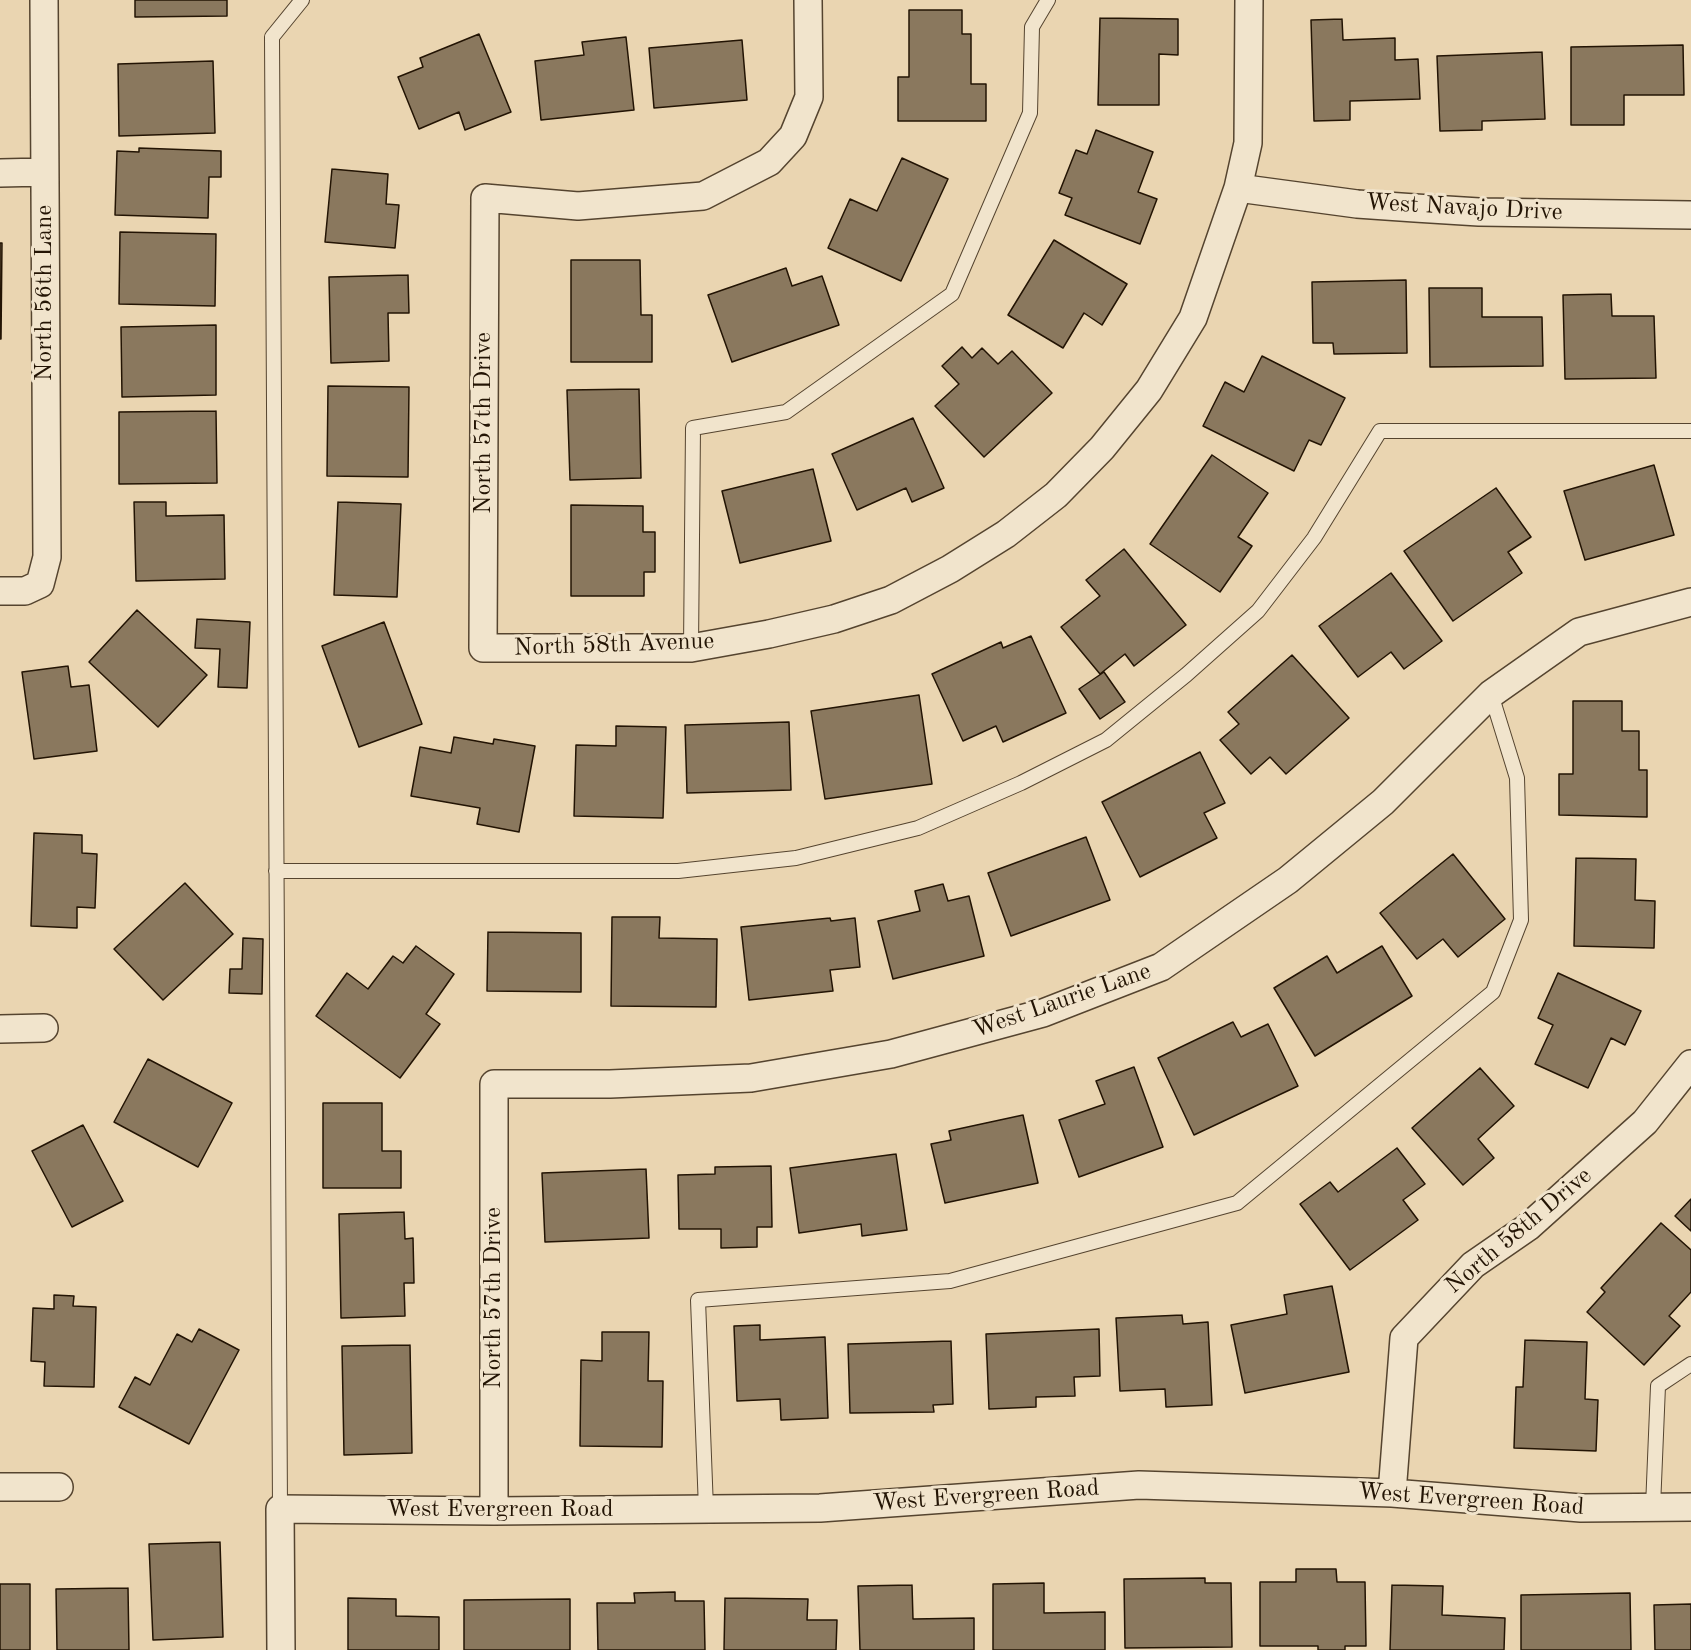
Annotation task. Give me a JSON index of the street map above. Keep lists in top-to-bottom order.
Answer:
{
  "streets": {
    "street": [
      "West Navajo Drive",
      "North 56th Lane",
      "North 57th Drive",
      "North 58th Avenue",
      "West Laurie Lane",
      "North 58th Drive",
      "West Evergreen Road"
    ]
  },
  "crossings": [
    ["West Navajo Drive", "North 58th Avenue"],
    ["North 57th Drive", "North 58th Avenue"],
    ["North 57th Drive", "West Laurie Lane"],
    ["North 57th Drive", "West Evergreen Road"],
    ["North 58th Drive", "West Evergreen Road"]
  ]
}
